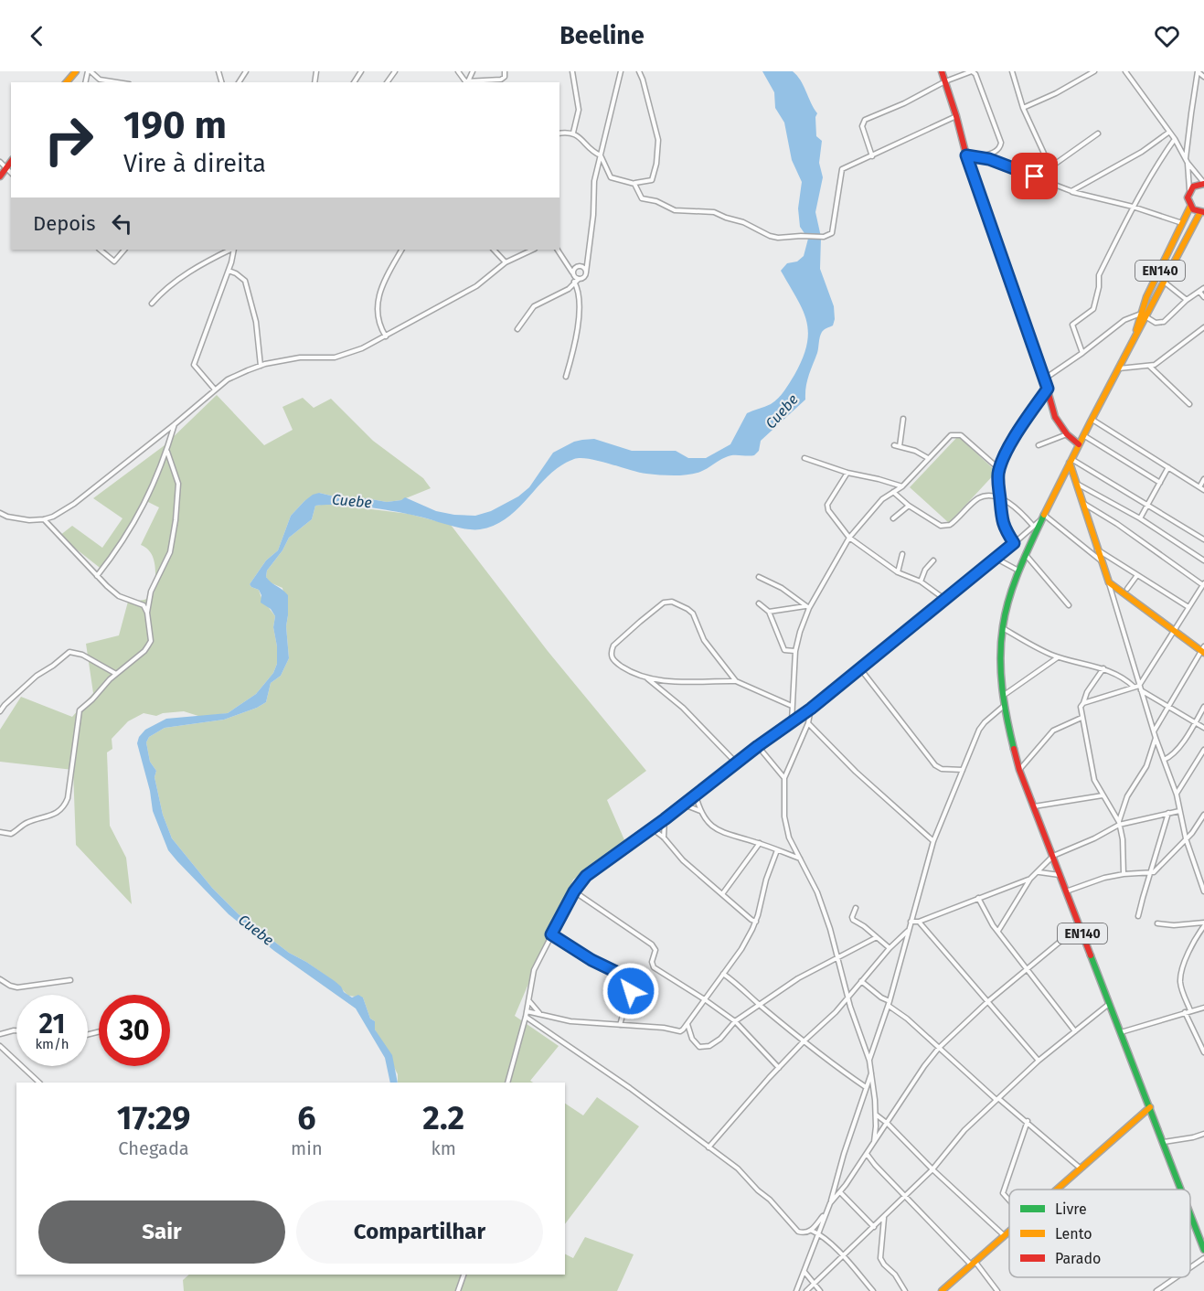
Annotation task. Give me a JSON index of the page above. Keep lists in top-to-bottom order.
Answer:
{
  "streets": {
    "main road": ["EN140"]
  },
  "water": ["Cuebe"],
  "legend": ["Livre", "Lento", "Parado"],
  "page": {
    "header": "Beeline",
    "turn": ["190 m", "Vire à direita"],
    "then": "Depois",
    "speed": "21 km/h",
    "limit": "30",
    "eta": [
      "17:29",
      "Chegada",
      "6",
      "min",
      "2.2",
      "km"
    ],
    "buttons": ["Sair", "Compartilhar"]
  }
}
